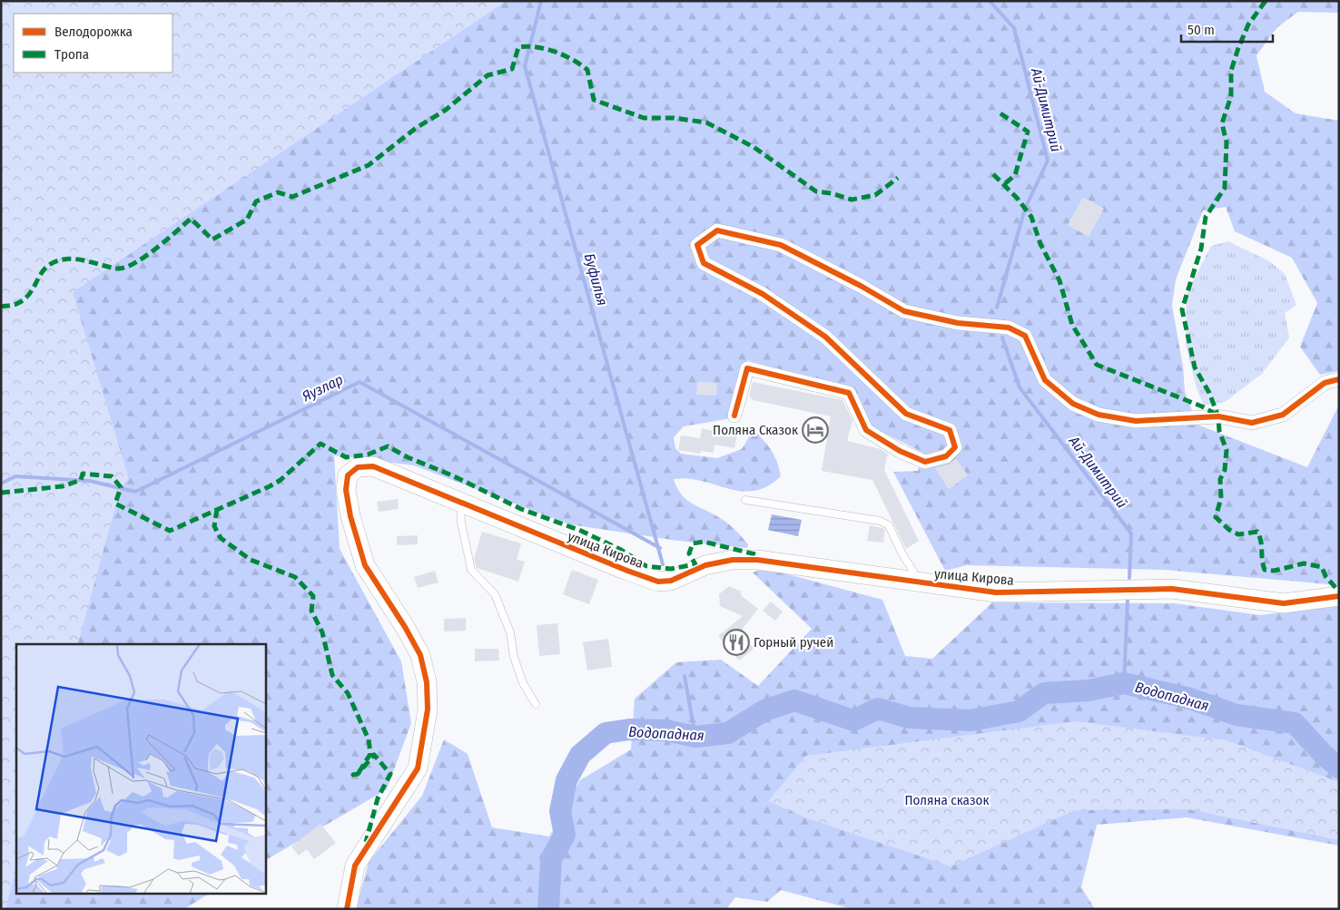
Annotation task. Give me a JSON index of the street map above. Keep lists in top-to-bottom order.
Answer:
{
  "streets": {
    "street": ["улица Кирова"]
  },
  "water": [
    "Ай-Димитрий",
    "Буфилья",
    "Яузлар",
    "Водопадная"
  ],
  "parks": ["Поляна сказок"],
  "places": {
    "hotel": ["Поляна Сказок"],
    "restaurant": ["Горный ручей"]
  },
  "legend": ["Велодорожка", "Тропа"],
  "scale_bar": "50 m"
}
